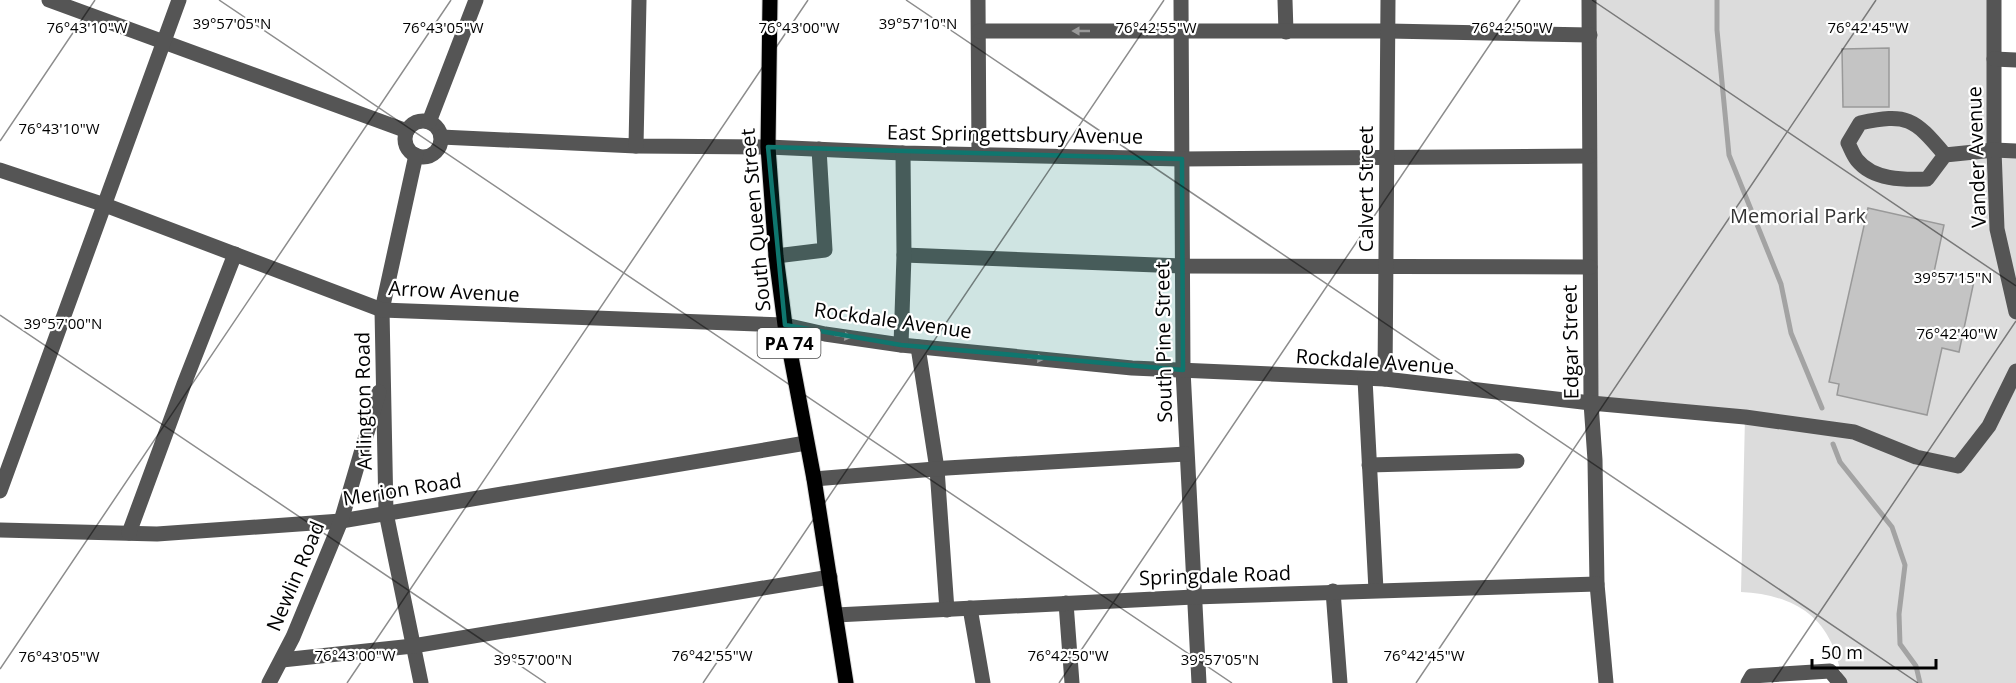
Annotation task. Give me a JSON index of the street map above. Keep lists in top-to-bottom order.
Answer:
{
  "streets": {
    "main road": ["South Queen Street", "PA 74"],
    "street": [
      "East Springettsbury Avenue",
      "Vander Avenue",
      "Calvert Street",
      "Arrow Avenue",
      "Rockdale Avenue",
      "South Pine Street",
      "Edgar Street",
      "Arlington Road",
      "Merion Road",
      "Springdale Road",
      "Newlin Road"
    ]
  },
  "crossings": [
    ["East Springettsbury Avenue", "Calvert Street"],
    ["East Springettsbury Avenue", "South Queen Street"],
    ["East Springettsbury Avenue", "South Pine Street"],
    ["East Springettsbury Avenue", "Edgar Street"],
    ["East Springettsbury Avenue", "Arlington Road"],
    ["Calvert Street", "Rockdale Avenue"],
    ["South Queen Street", "Arrow Avenue"],
    ["South Queen Street", "Rockdale Avenue"],
    ["South Queen Street", "Merion Road"],
    ["South Queen Street", "Springdale Road"],
    ["Arrow Avenue", "Rockdale Avenue"],
    ["Arrow Avenue", "Arlington Road"],
    ["Rockdale Avenue", "South Pine Street"],
    ["Rockdale Avenue", "Edgar Street"],
    ["South Pine Street", "Springdale Road"],
    ["Edgar Street", "Springdale Road"],
    ["Arlington Road", "Merion Road"],
    ["Arlington Road", "Newlin Road"],
    ["Merion Road", "Newlin Road"]
  ],
  "parks": ["Memorial Park"],
  "scale_bar": "50 m",
  "coordinates": [
    "39°57'10\"N",
    "39°57'05\"N",
    "76°43'10\"W",
    "76°43'00\"W",
    "76°42'55\"W",
    "76°42'50\"W",
    "76°42'45\"W",
    "76°43'05\"W",
    "39°57'15\"N",
    "39°57'00\"N",
    "76°42'40\"W"
  ]
}
